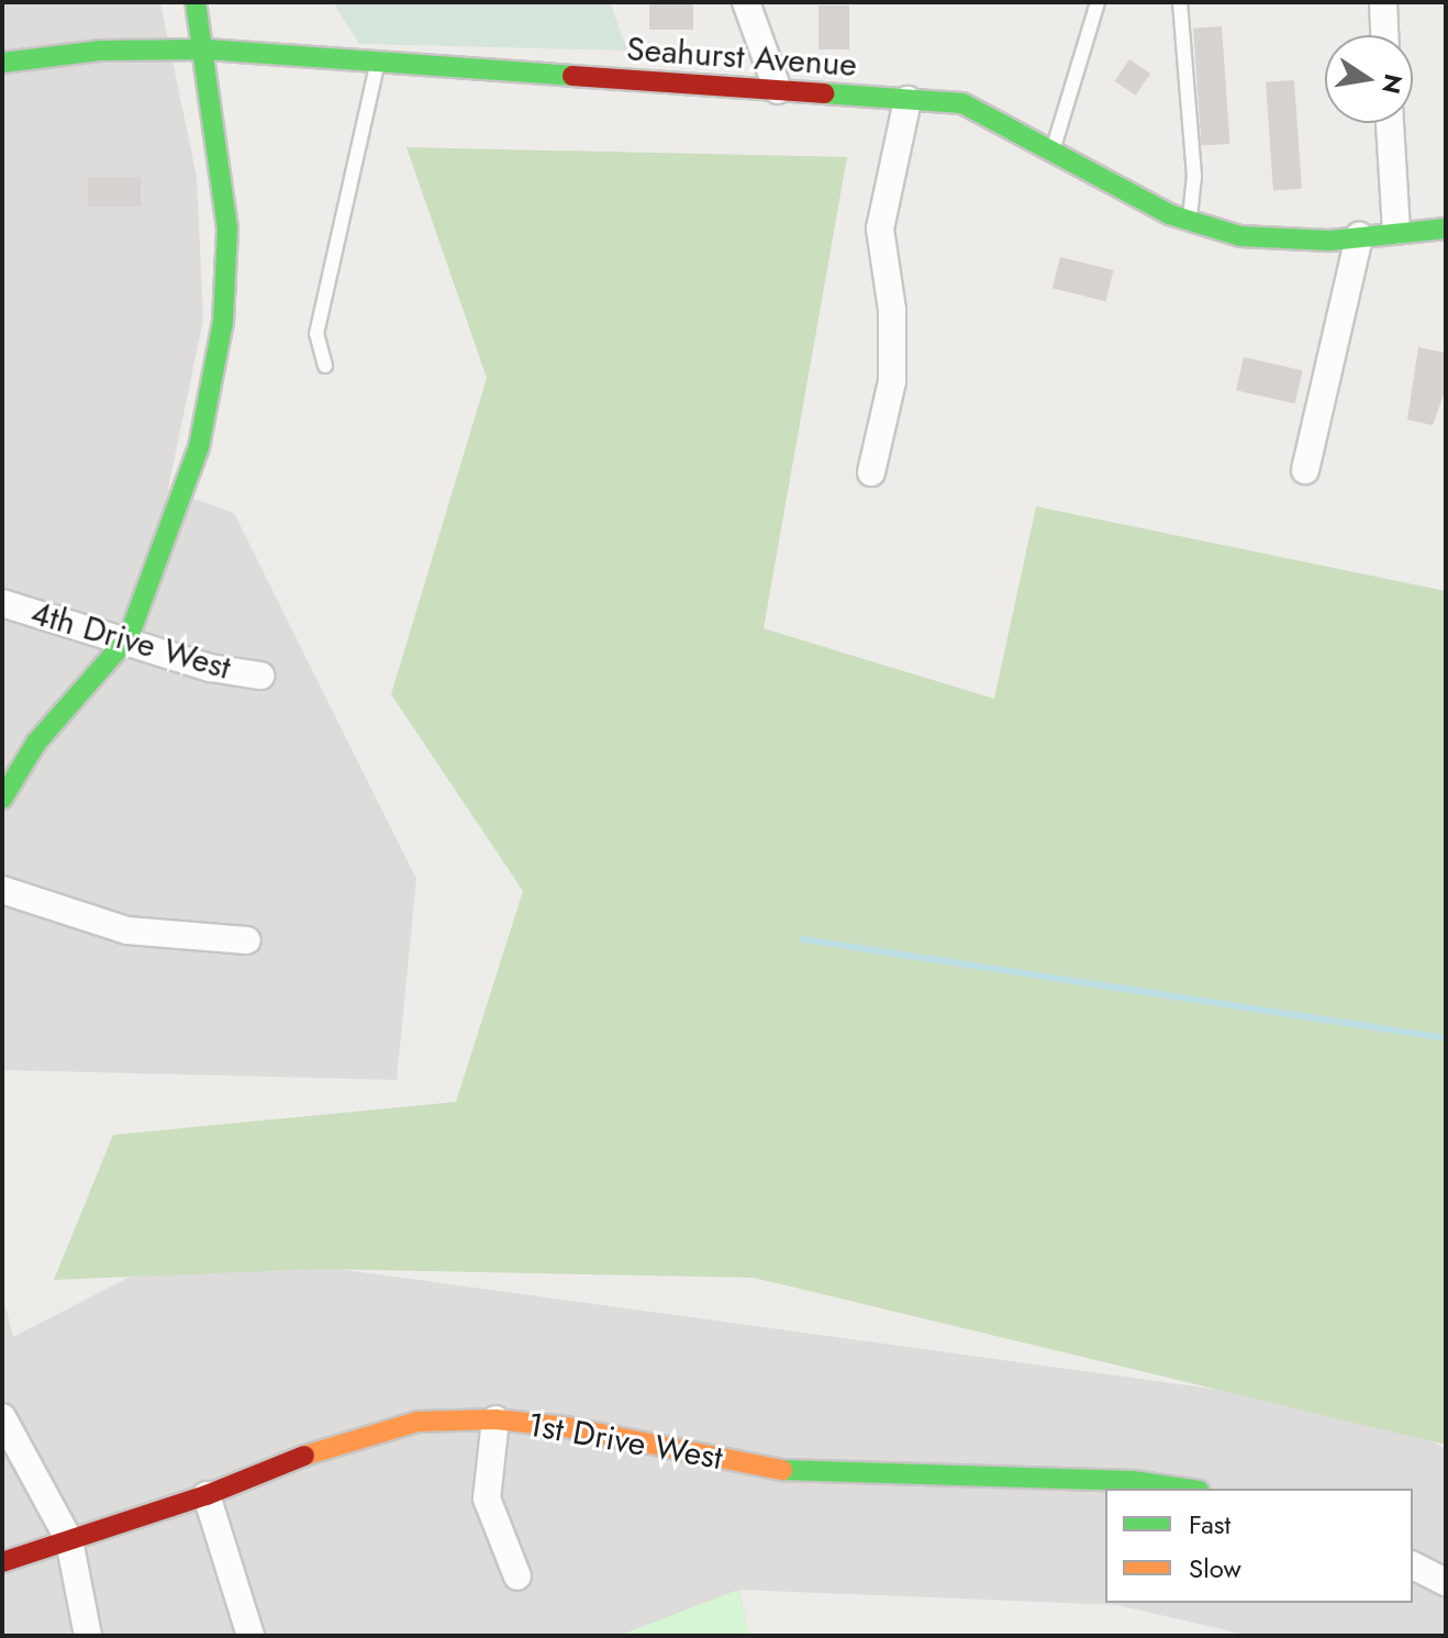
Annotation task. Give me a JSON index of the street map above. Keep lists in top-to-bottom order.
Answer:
{
  "streets": {
    "street": ["Seahurst Avenue", "4th Drive West", "1st Drive West"]
  },
  "legend": ["Fast", "Slow"],
  "north": "right"
}
